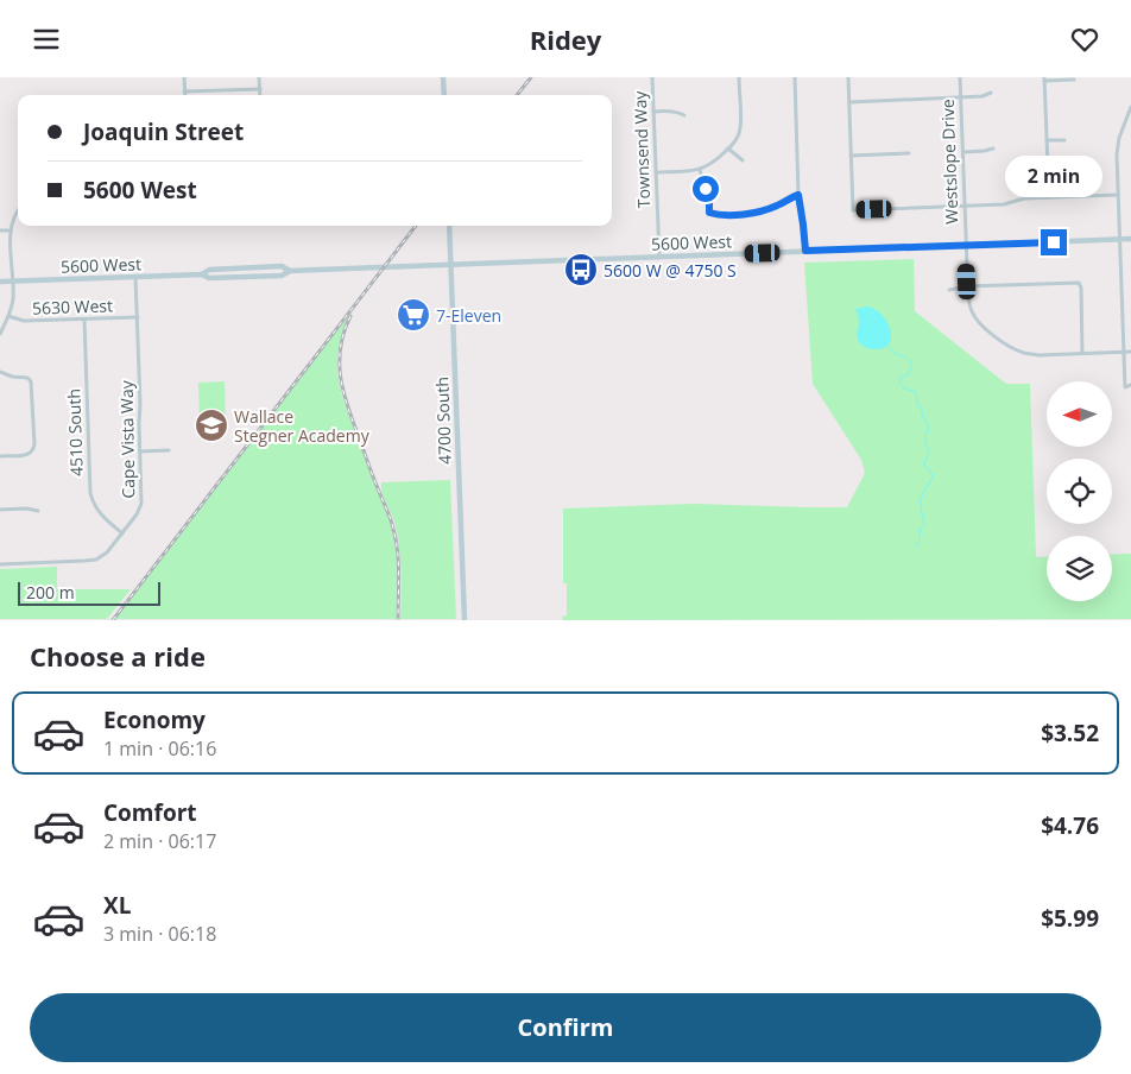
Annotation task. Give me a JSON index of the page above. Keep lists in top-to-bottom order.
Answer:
{
  "streets": {
    "main road": ["5600 West", "4700 South"],
    "street": [
      "Townsend Way",
      "Westslope Drive",
      "5630 West",
      "4510 South",
      "Cape Vista Way"
    ]
  },
  "crossings": [
    ["Townsend Way", "5600 West"],
    ["Westslope Drive", "5600 West"],
    ["5600 West", "4700 South"],
    ["5600 West", "Cape Vista Way"],
    ["5630 West", "4510 South"],
    ["5630 West", "Cape Vista Way"],
    ["4510 South", "Cape Vista Way"]
  ],
  "places": {
    "bus stop": ["5600 W @ 4750 S"],
    "supermarket": ["7-Eleven"],
    "school or university": ["Wallace Stegner Academy"]
  },
  "scale_bar": "200 m",
  "north": "left",
  "page": {
    "header": "Ridey",
    "banner": ["Joaquin Street", "5600 West"],
    "bubble": "2 min",
    "scale": "200 m",
    "heading": "Choose a ride",
    "list": [
      {
        "name": "Economy",
        "note": "1 min · 06:16",
        "value": "$3.52"
      },
      {
        "name": "Comfort",
        "note": "2 min · 06:17",
        "value": "$4.76"
      },
      {
        "name": "XL",
        "note": "3 min · 06:18",
        "value": "$5.99"
      }
    ],
    "buttons": "Confirm"
  }
}
